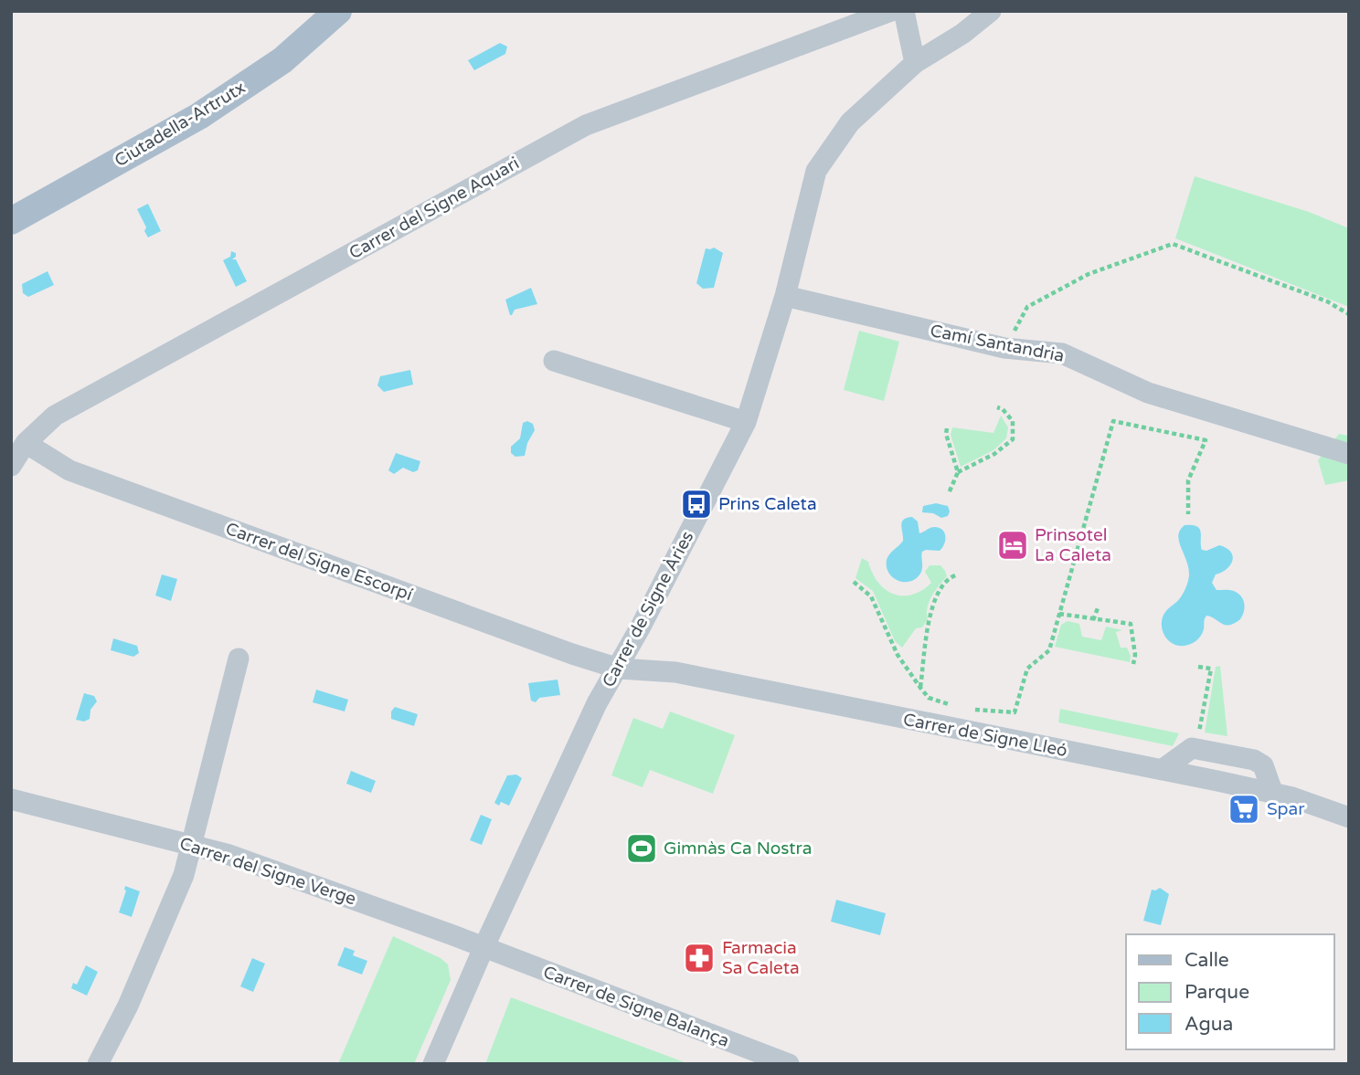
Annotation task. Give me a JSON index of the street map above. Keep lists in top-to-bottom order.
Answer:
{
  "streets": {
    "main road": ["Ciutadella-Artrutx"],
    "street": [
      "Carrer del Signe Aquari",
      "Camí Santandria",
      "Carrer del Signe Escorpí",
      "Carrer de Signe Àries",
      "Carrer de Signe Lleó",
      "Carrer del Signe Verge",
      "Carrer de Signe Balança"
    ]
  },
  "crossings": [
    ["Carrer del Signe Aquari", "Carrer del Signe Escorpí"],
    ["Camí Santandria", "Carrer de Signe Àries"],
    ["Carrer del Signe Escorpí", "Carrer de Signe Àries"],
    ["Carrer del Signe Escorpí", "Carrer de Signe Lleó"],
    ["Carrer de Signe Àries", "Carrer de Signe Lleó"],
    ["Carrer de Signe Àries", "Carrer del Signe Verge"],
    ["Carrer de Signe Àries", "Carrer de Signe Balança"],
    ["Carrer del Signe Verge", "Carrer de Signe Balança"]
  ],
  "places": {
    "bus stop": ["Prins Caleta"],
    "hotel": ["Prinsotel La Caleta"],
    "supermarket": ["Spar"],
    "sports": ["Gimnàs Ca Nostra"],
    "pharmacy": ["Farmacia Sa Caleta"]
  },
  "legend": ["Calle", "Parque", "Agua"]
}
